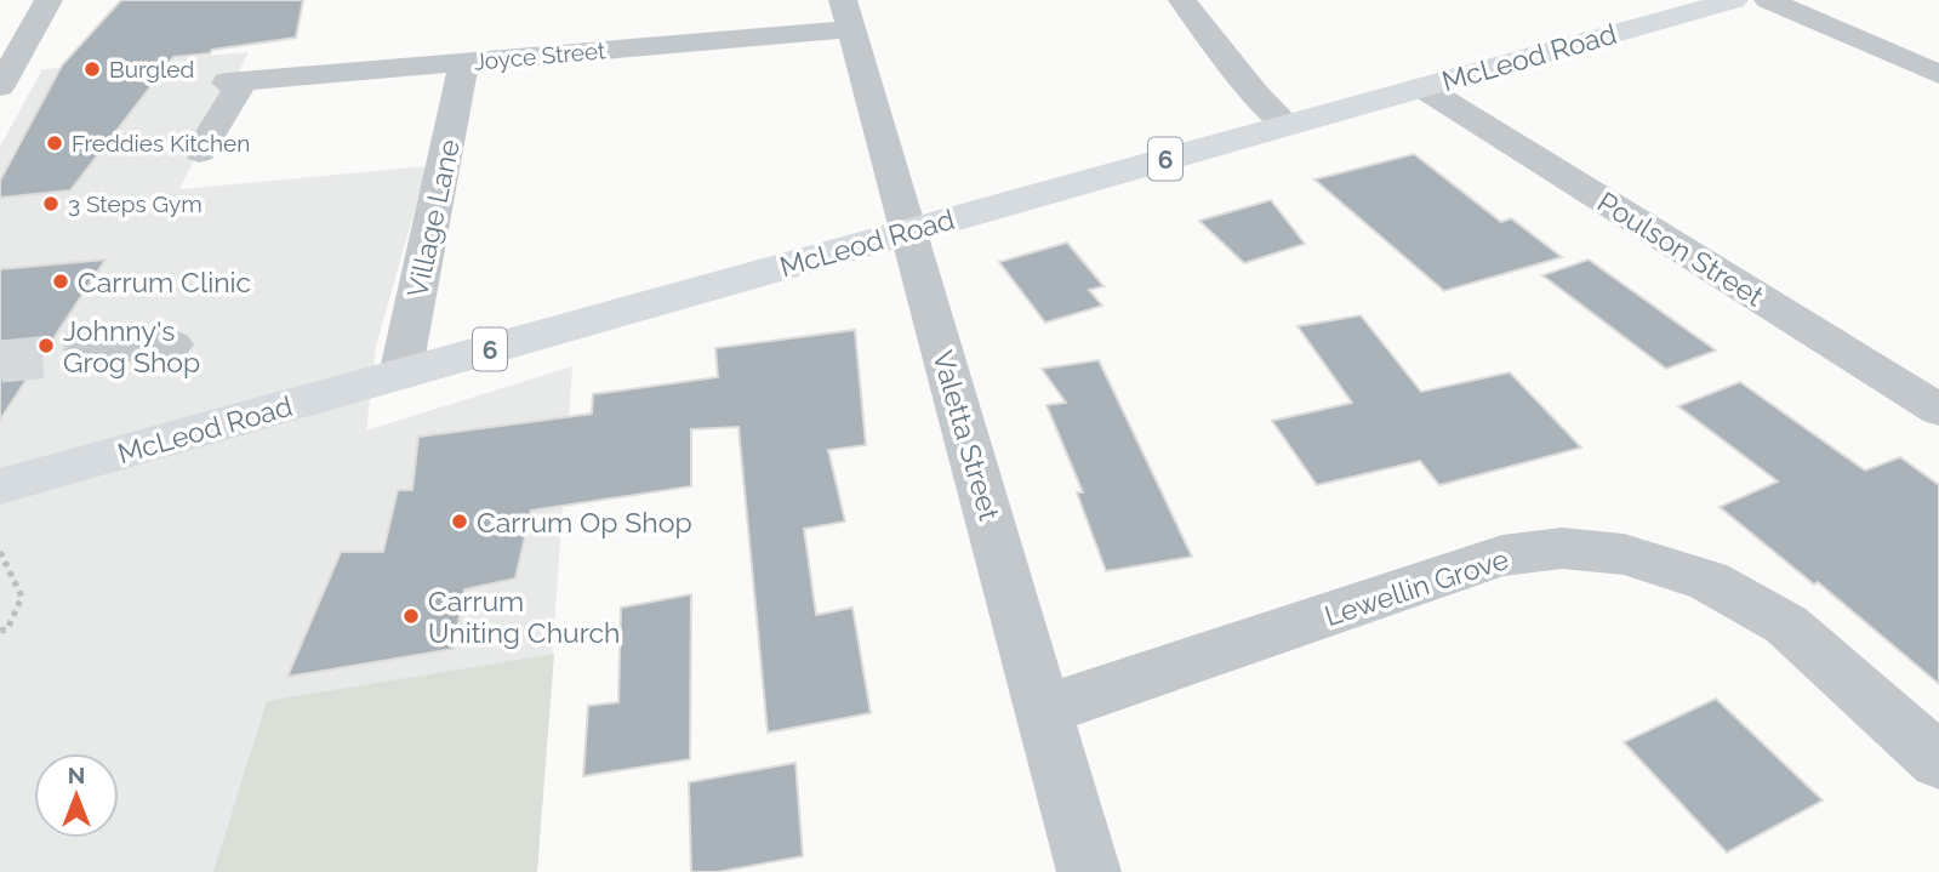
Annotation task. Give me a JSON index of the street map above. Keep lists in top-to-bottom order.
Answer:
{
  "streets": {
    "main road": ["McLeod Road", "6"],
    "street": [
      "Joyce Street",
      "Village Lane",
      "Poulson Street",
      "Valetta Street",
      "Lewellin Grove"
    ]
  },
  "crossings": [
    ["Joyce Street", "Village Lane"],
    ["Joyce Street", "Valetta Street"],
    ["McLeod Road", "Village Lane"],
    ["McLeod Road", "Poulson Street"],
    ["McLeod Road", "Valetta Street"],
    ["Valetta Street", "Lewellin Grove"]
  ],
  "places": [
    "Burgled",
    "Freddies Kitchen",
    "3 Steps Gym",
    "Carrum Clinic",
    "Johnny's Grog Shop",
    "Carrum Op Shop",
    "Carrum Uniting Church"
  ],
  "north": "top"
}
